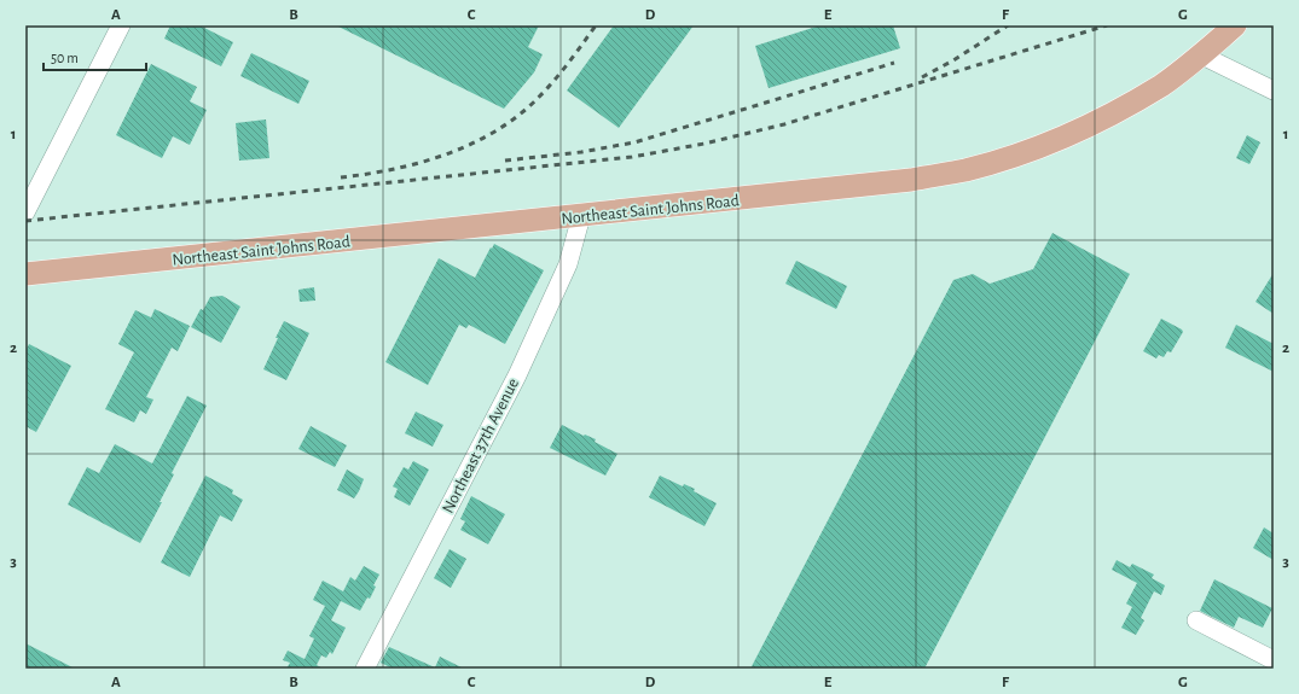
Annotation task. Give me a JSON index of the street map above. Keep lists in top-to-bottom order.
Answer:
{
  "streets": {
    "main road": ["Northeast Saint Johns Road"],
    "street": ["Northeast 37th Avenue"]
  },
  "crossings": [
    ["Northeast Saint Johns Road", "Northeast 37th Avenue"]
  ],
  "scale_bar": "50 m",
  "grid": {
    "columns": [
      "A",
      "B",
      "C",
      "D",
      "E",
      "F",
      "G"
    ],
    "rows": ["1", "2", "3"]
  }
}
